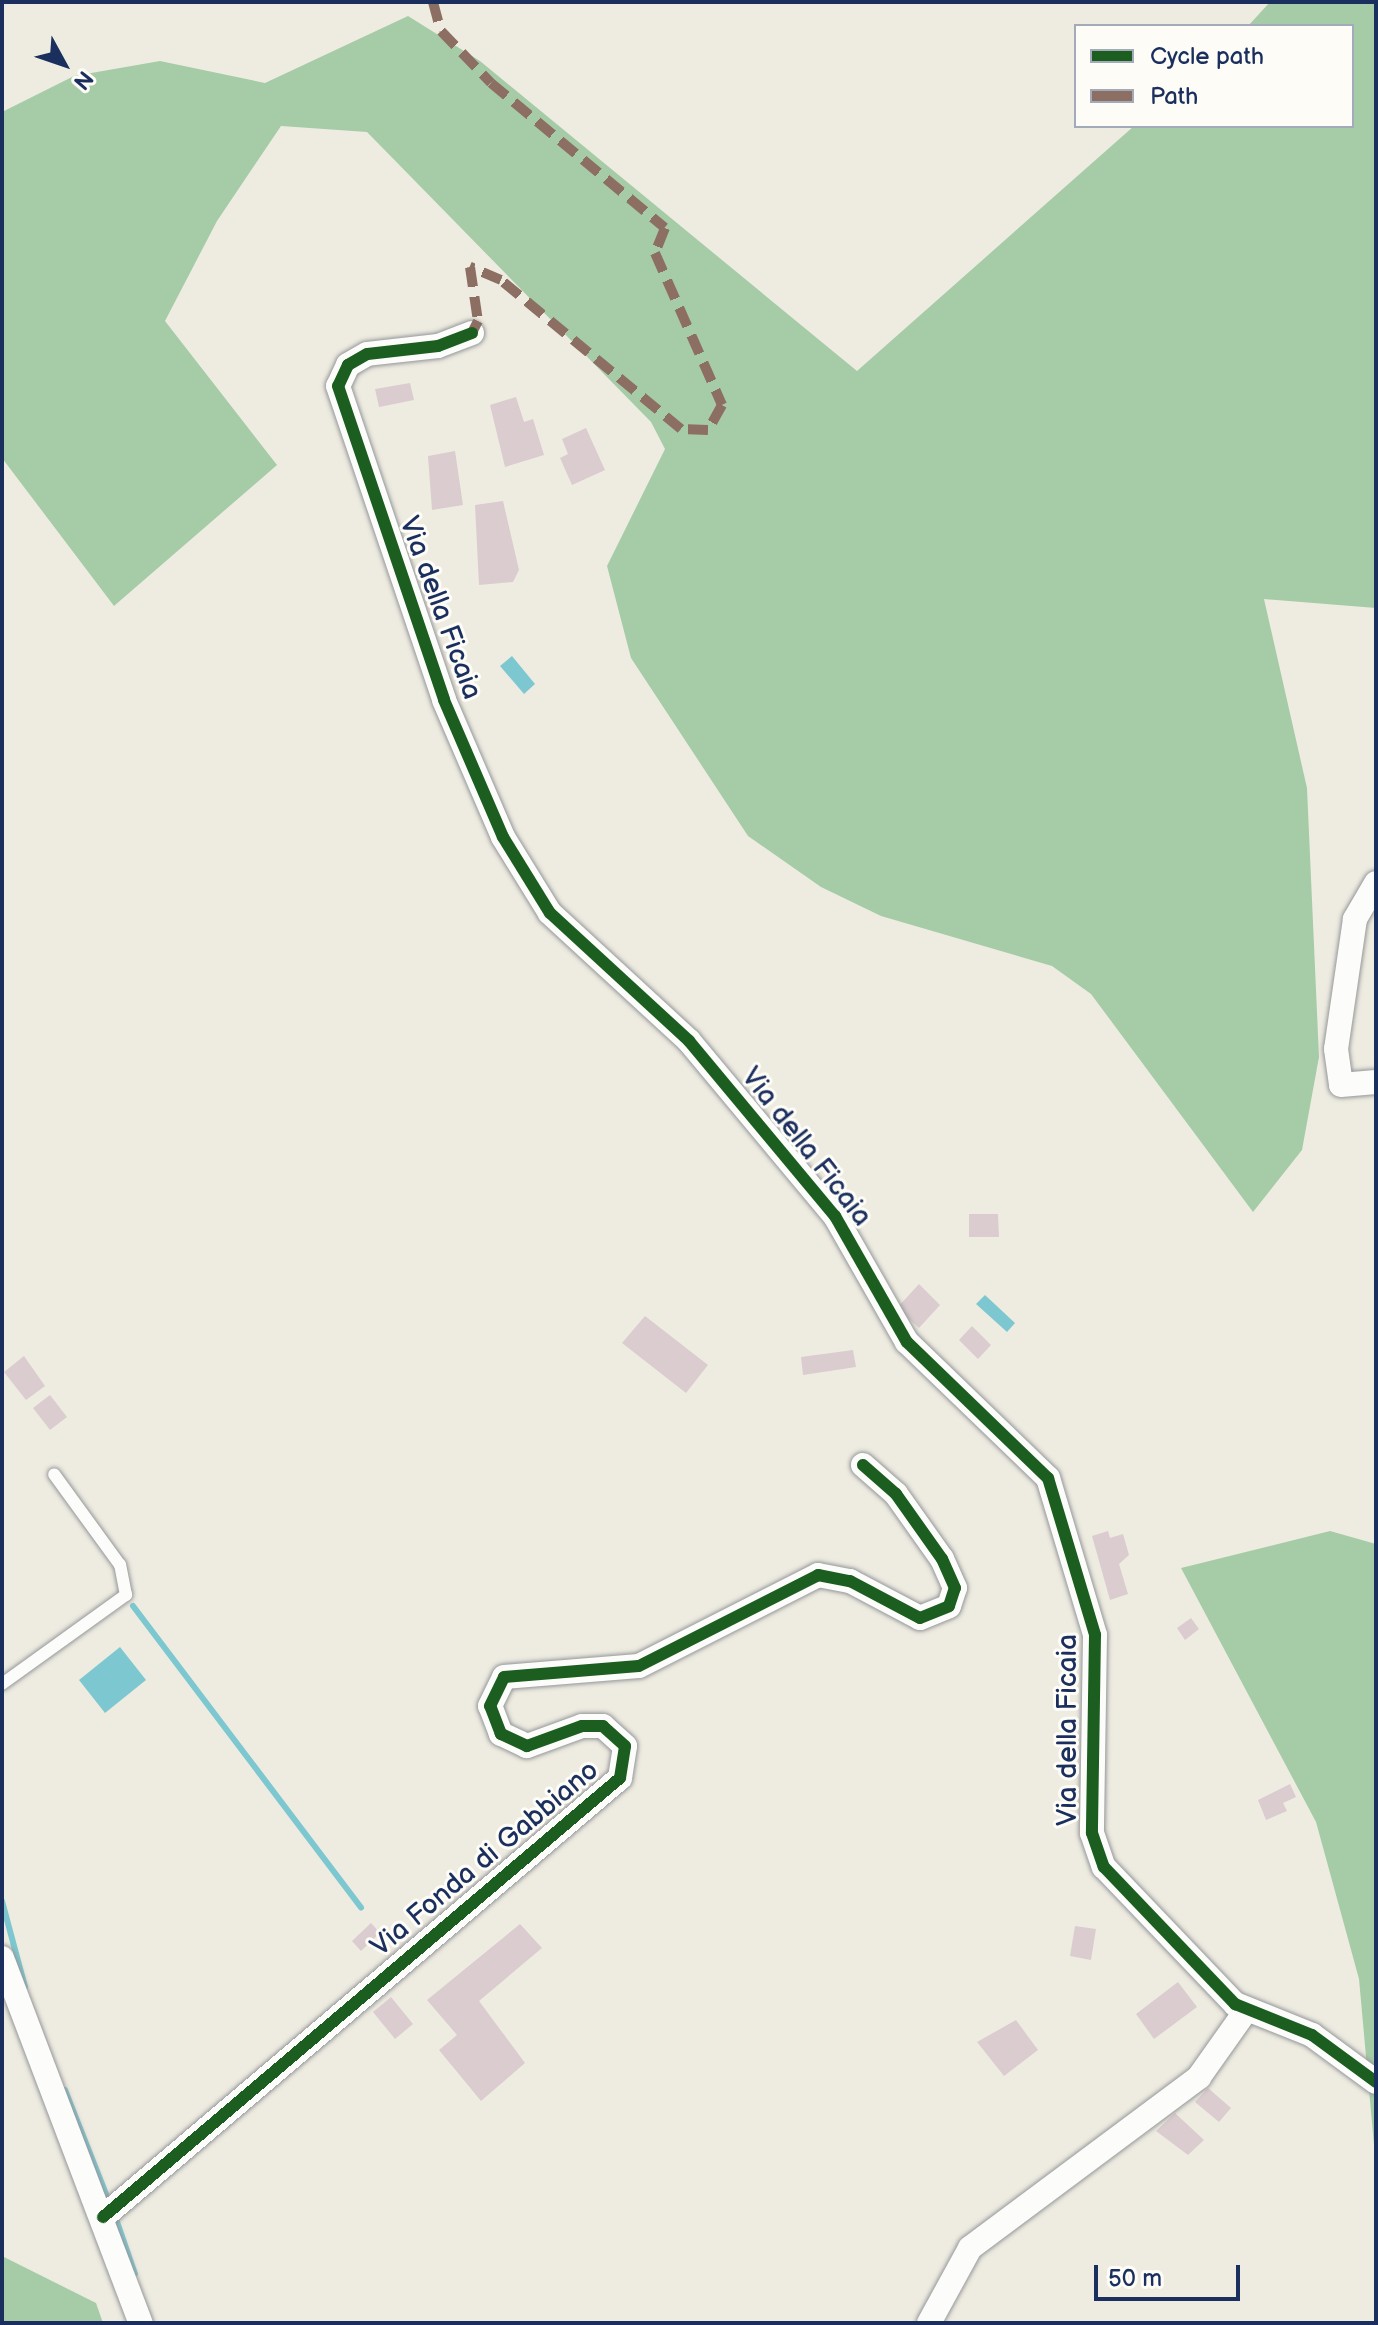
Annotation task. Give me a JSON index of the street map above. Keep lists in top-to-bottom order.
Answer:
{
  "streets": {
    "street": ["Via della Ficaia", "Via Fonda di Gabbiano"]
  },
  "legend": ["Cycle path", "Path"],
  "scale_bar": "50 m",
  "north": "bottom right"
}
